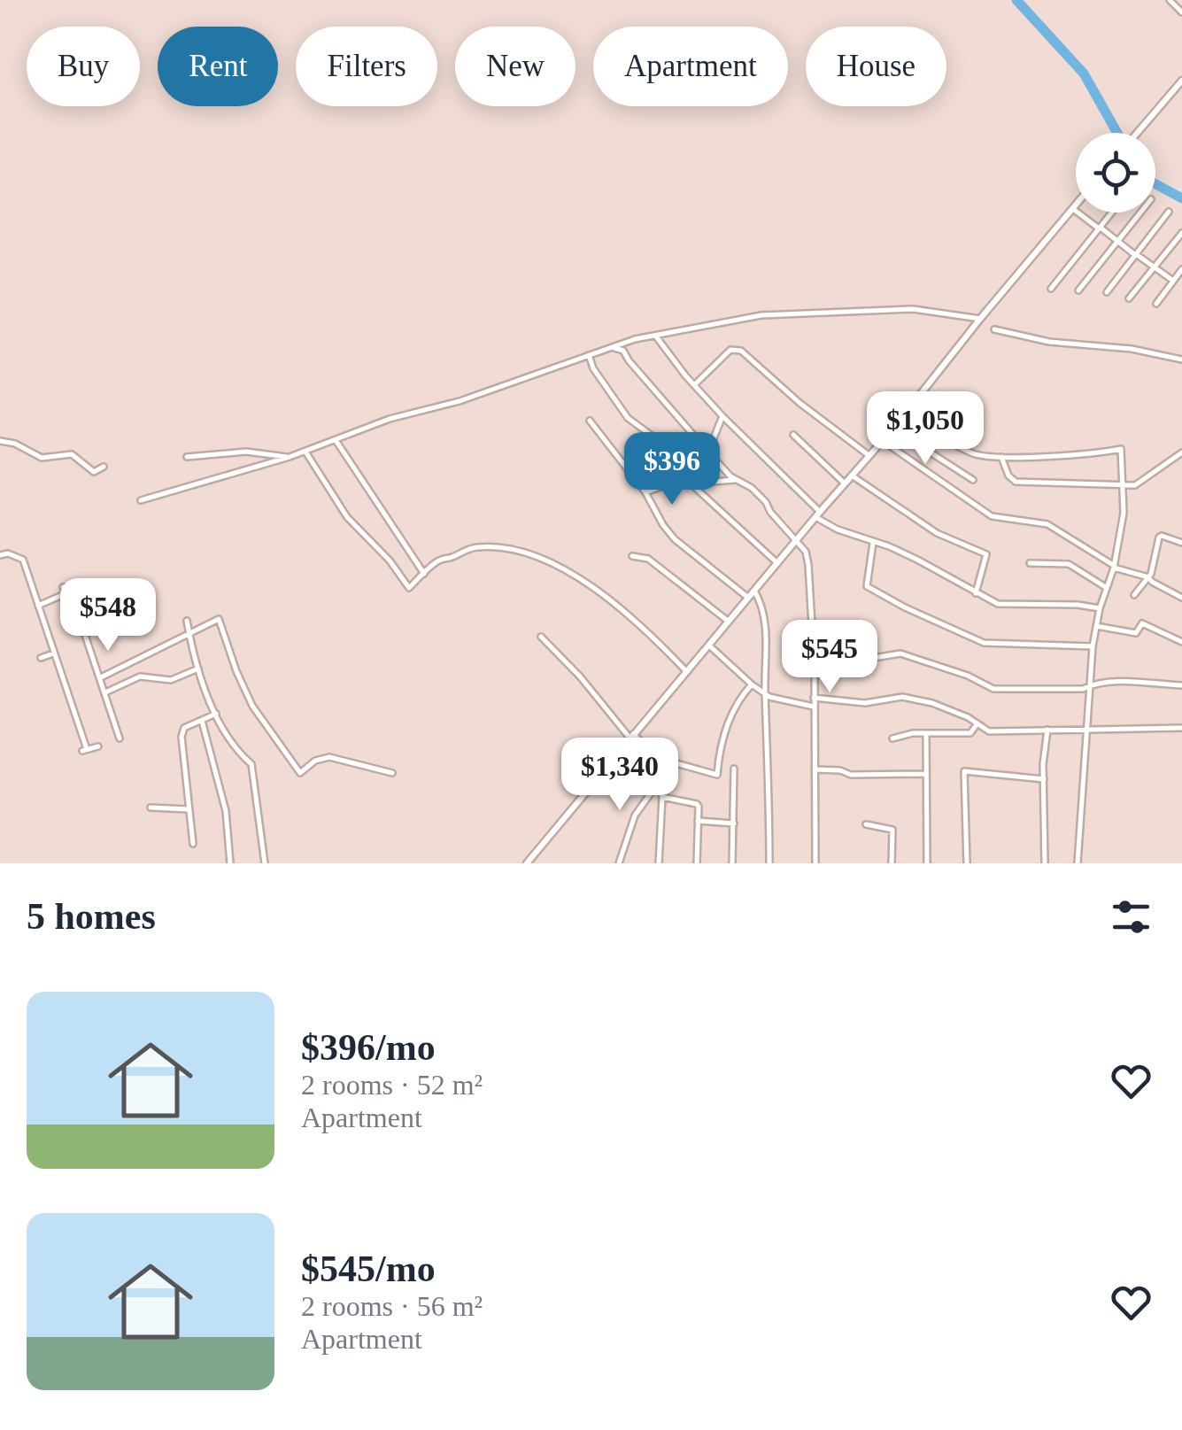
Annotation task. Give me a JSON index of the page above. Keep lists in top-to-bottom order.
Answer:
{
  "page": {
    "chip": [
      "Buy",
      "Rent",
      "Filters",
      "New",
      "Apartment",
      "House"
    ],
    "price": [
      "$1,050",
      "$396",
      "$548",
      "$545",
      "$1,340"
    ],
    "heading": "5 homes",
    "list": [
      {
        "name": "$396/mo",
        "note": "2 rooms · 52 m² · Apartment"
      },
      {
        "name": "$545/mo",
        "note": "2 rooms · 56 m² · Apartment"
      }
    ]
  }
}
